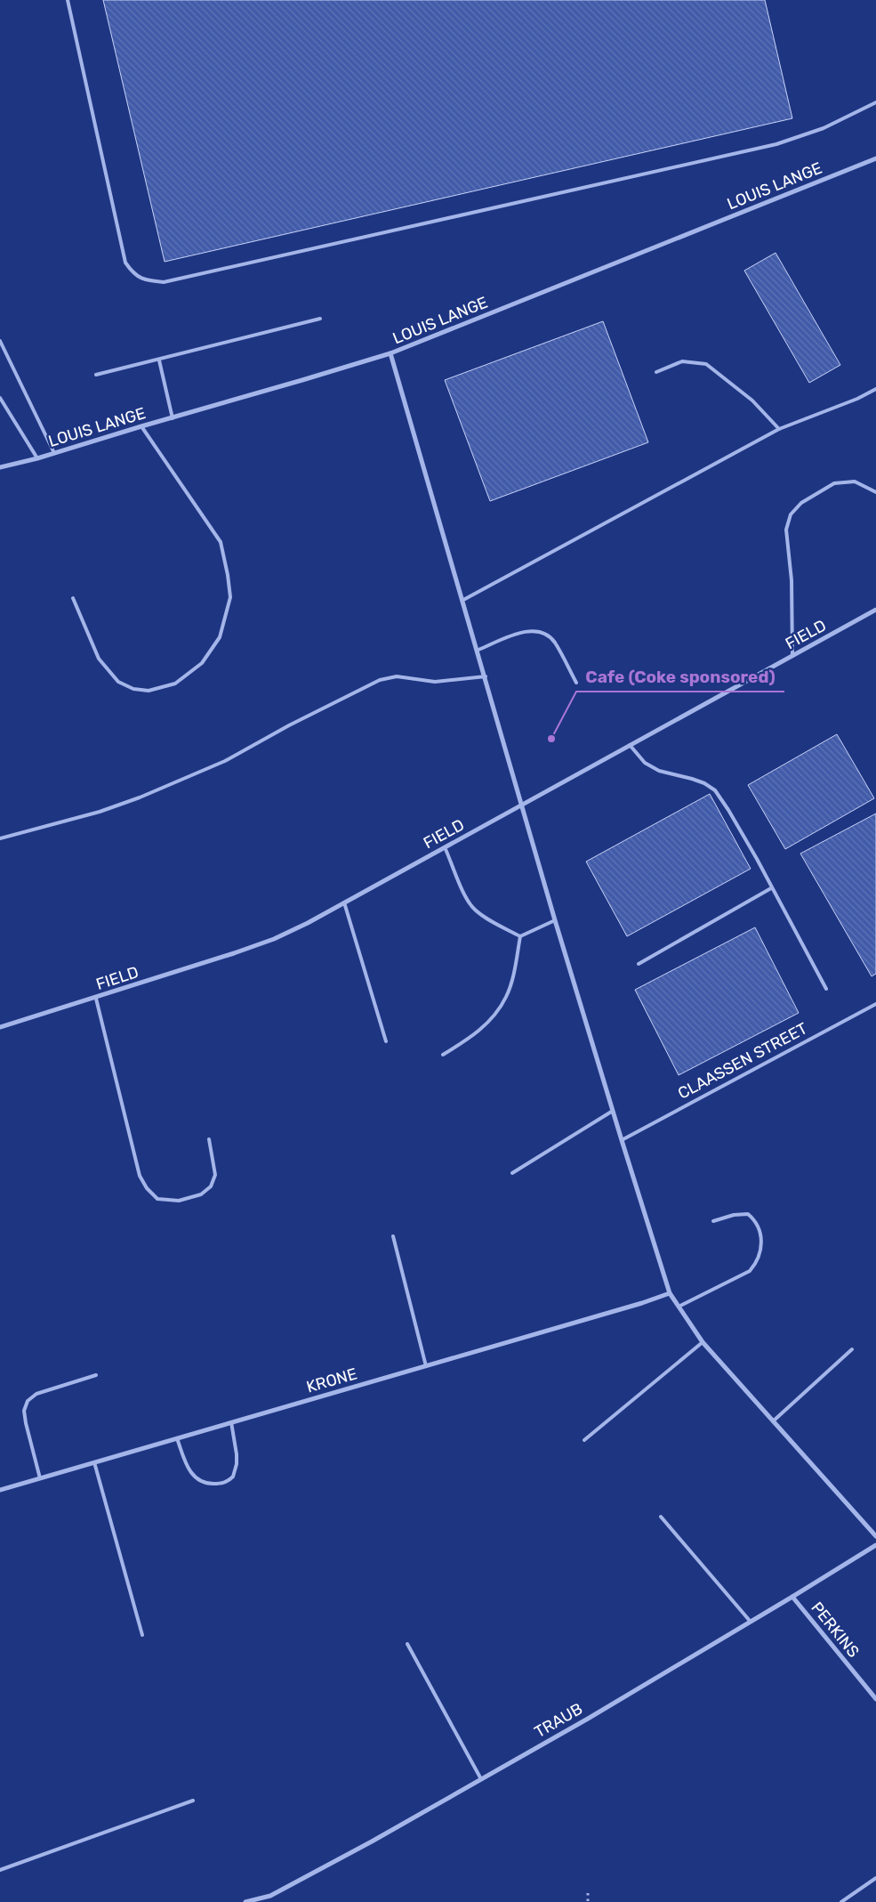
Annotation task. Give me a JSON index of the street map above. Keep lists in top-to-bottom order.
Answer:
{
  "streets": {
    "street": [
      "LOUIS LANGE",
      "FIELD",
      "KRONE",
      "PERKINS",
      "TRAUB"
    ],
    "lane": ["CLAASSEN STREET"]
  },
  "crossings": [
    ["PERKINS", "TRAUB"]
  ],
  "places": ["Cafe (Coke sponsored)"]
}
